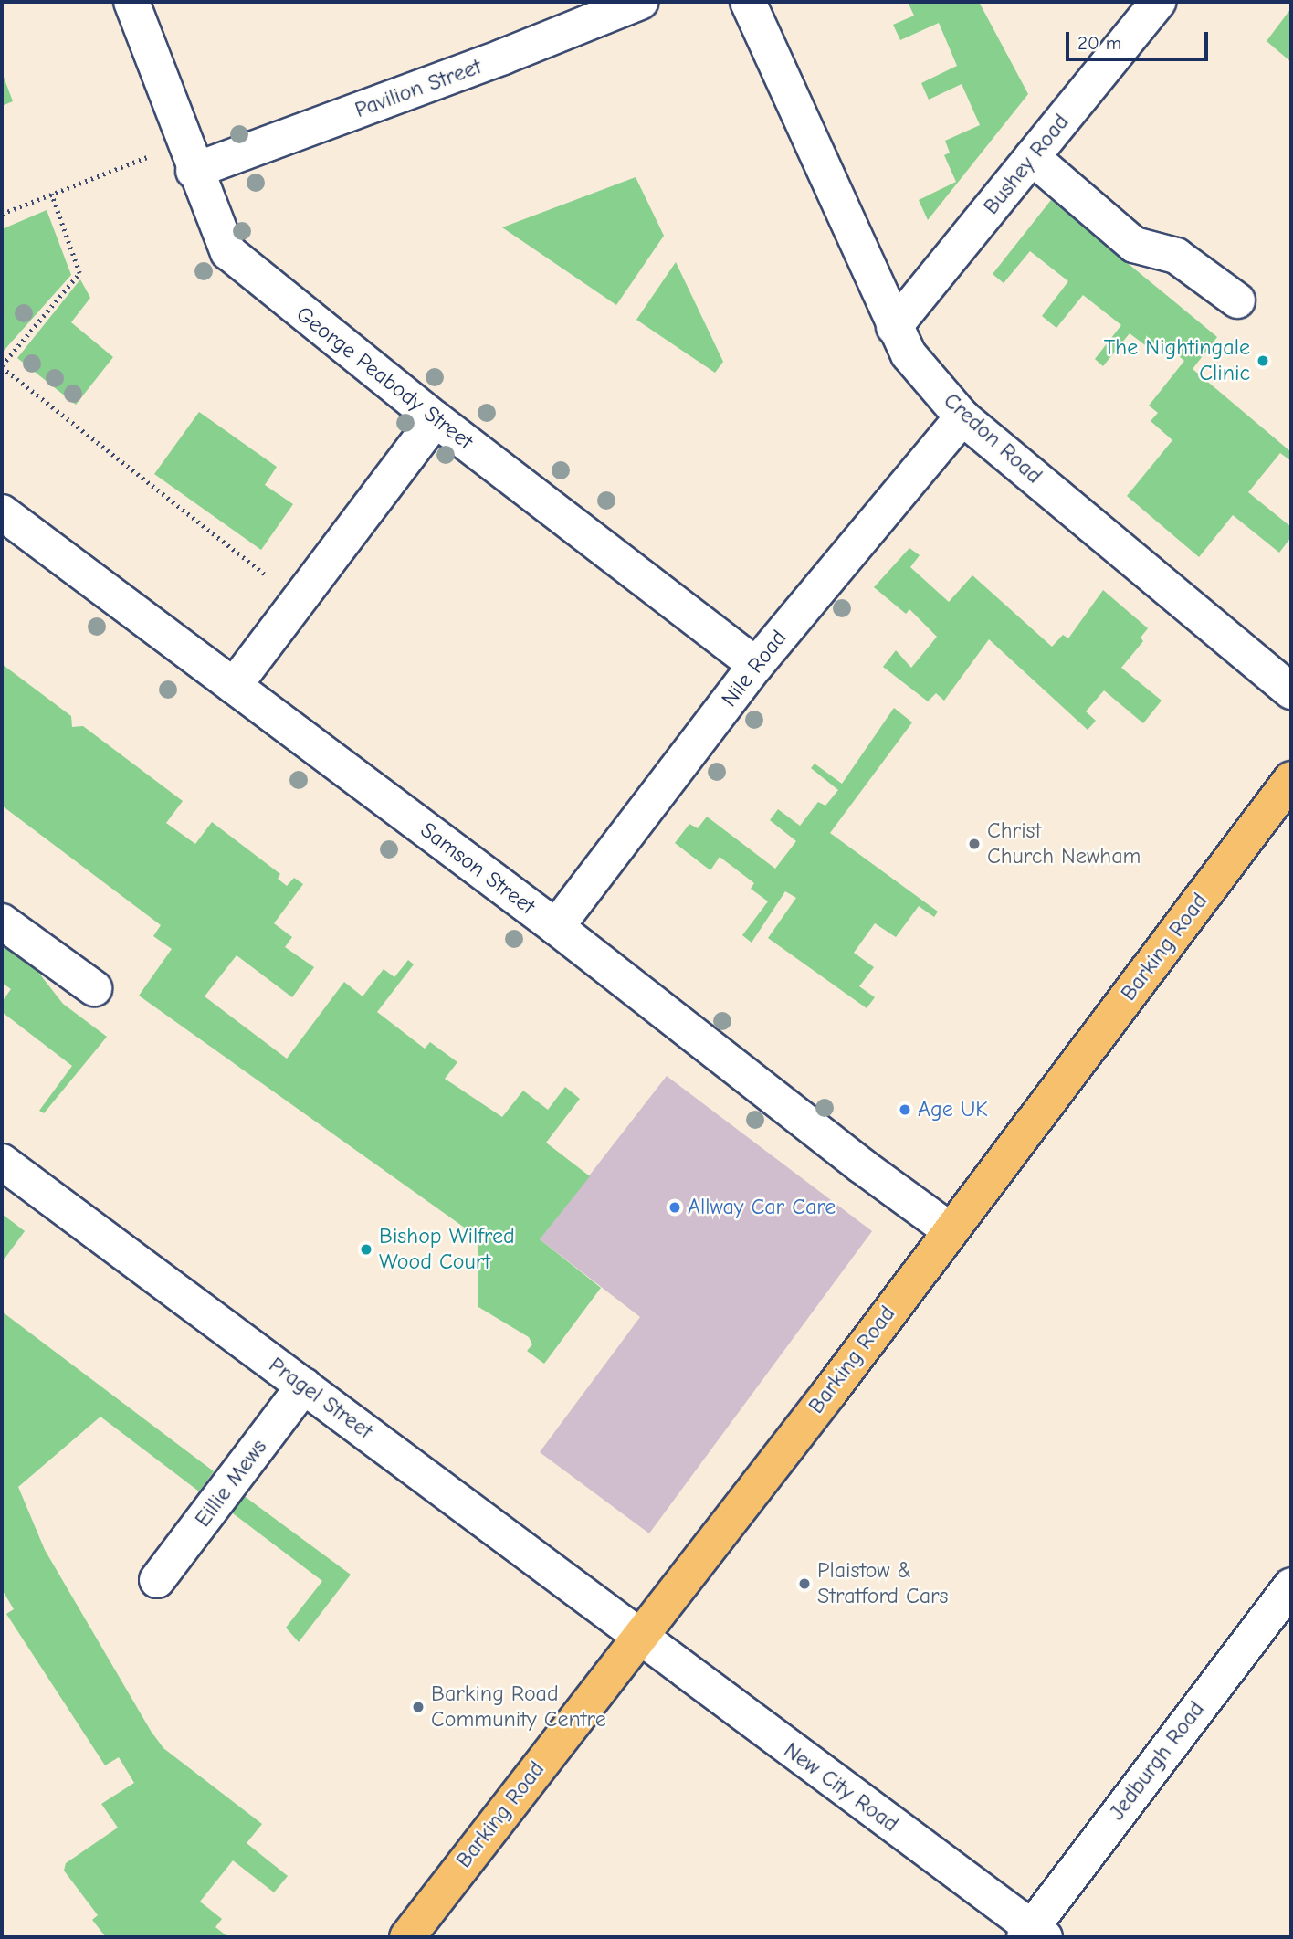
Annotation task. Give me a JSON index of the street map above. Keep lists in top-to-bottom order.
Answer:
{
  "streets": {
    "main road": ["Barking Road"],
    "street": [
      "Pavilion Street",
      "Bushey Road",
      "George Peabody Street",
      "Credon Road",
      "Nile Road",
      "Samson Street",
      "Pragel Street",
      "Eillie Mews",
      "Jedburgh Road",
      "New City Road"
    ]
  },
  "crossings": [
    ["Pavilion Street", "George Peabody Street"],
    ["Bushey Road", "Credon Road"],
    ["George Peabody Street", "Nile Road"],
    ["Credon Road", "Nile Road"],
    ["Nile Road", "Samson Street"],
    ["Samson Street", "Barking Road"],
    ["Barking Road", "Pragel Street"],
    ["Barking Road", "New City Road"],
    ["Pragel Street", "Eillie Mews"],
    ["Pragel Street", "New City Road"],
    ["Jedburgh Road", "New City Road"]
  ],
  "places": [
    "The Nightingale Clinic",
    "Christ Church Newham",
    "Age UK",
    "Allway Car Care",
    "Bishop Wilfred Wood Court",
    "Plaistow & Stratford Cars",
    "Barking Road Community Centre"
  ],
  "scale_bar": "20 m"
}
